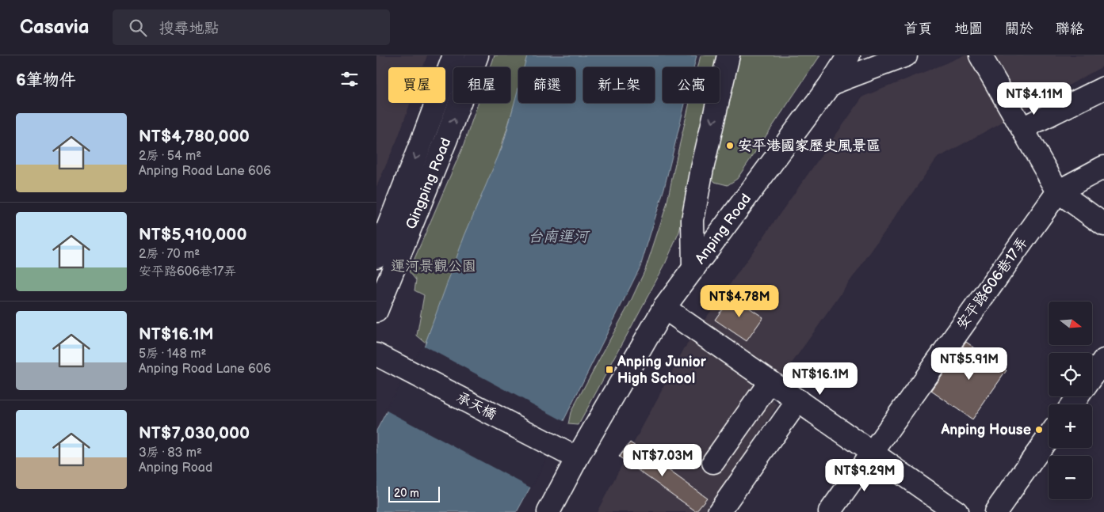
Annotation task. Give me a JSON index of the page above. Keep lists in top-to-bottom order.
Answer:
{
  "streets": {
    "street": [
      "Qingping Road",
      "Anping Road",
      "安平路606巷17弄",
      "承天橋"
    ]
  },
  "crossings": [
    ["Anping Road", "承天橋"]
  ],
  "water": ["台南運河"],
  "parks": ["運河景觀公園"],
  "places": {
    "other": ["安平港國家歷史風景區", "Anping House"],
    "transit": ["Anping Junior High School"]
  },
  "scale_bar": "20 m",
  "north": "right",
  "page": {
    "header": "Casavia",
    "search": "搜尋地點",
    "nav": [
      "首頁",
      "地圖",
      "關於",
      "聯絡"
    ],
    "heading": "6筆物件",
    "chip": [
      "買屋",
      "租屋",
      "篩選",
      "新上架",
      "公寓"
    ],
    "price": [
      "NT$4.11M",
      "NT$4.78M",
      "NT$5.91M",
      "NT$16.1M",
      "NT$7.03M",
      "NT$9.29M"
    ],
    "list": [
      {
        "name": "NT$4,780,000",
        "note": "2房 · 54 m² · Anping Road Lane 606"
      },
      {
        "name": "NT$5,910,000",
        "note": "2房 · 70 m² · 安平路606巷17弄"
      },
      {
        "name": "NT$16.1M",
        "note": "5房 · 148 m² · Anping Road Lane 606"
      },
      {
        "name": "NT$7,030,000",
        "note": "3房 · 83 m² · Anping Road"
      }
    ],
    "map_buttons": ["+", "−"],
    "scale": "20 m"
  }
}
